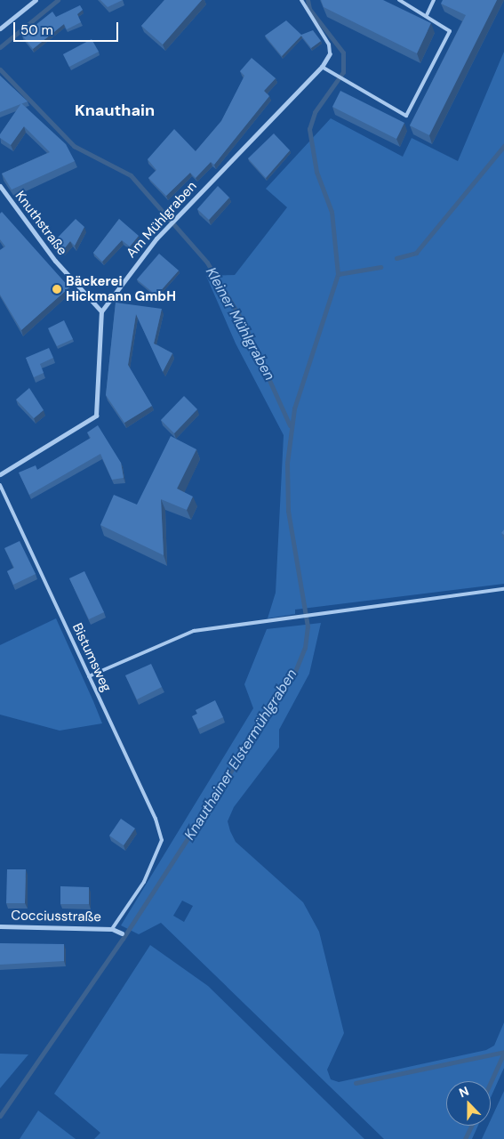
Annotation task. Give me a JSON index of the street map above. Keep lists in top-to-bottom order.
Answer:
{
  "streets": {
    "street": ["Am Mühlgraben", "Knuthstraße", "Cocciusstraße"],
    "lane": ["Bistumsweg"]
  },
  "crossings": [
    ["Am Mühlgraben", "Knuthstraße"],
    ["Bistumsweg", "Cocciusstraße"]
  ],
  "districts": ["Knauthain"],
  "water": ["Kleiner Mühlgraben", "Knauthainer Elstermühlgraben"],
  "places": ["Bäckerei Hickmann GmbH"],
  "scale_bar": "50 m",
  "north": "top"
}
